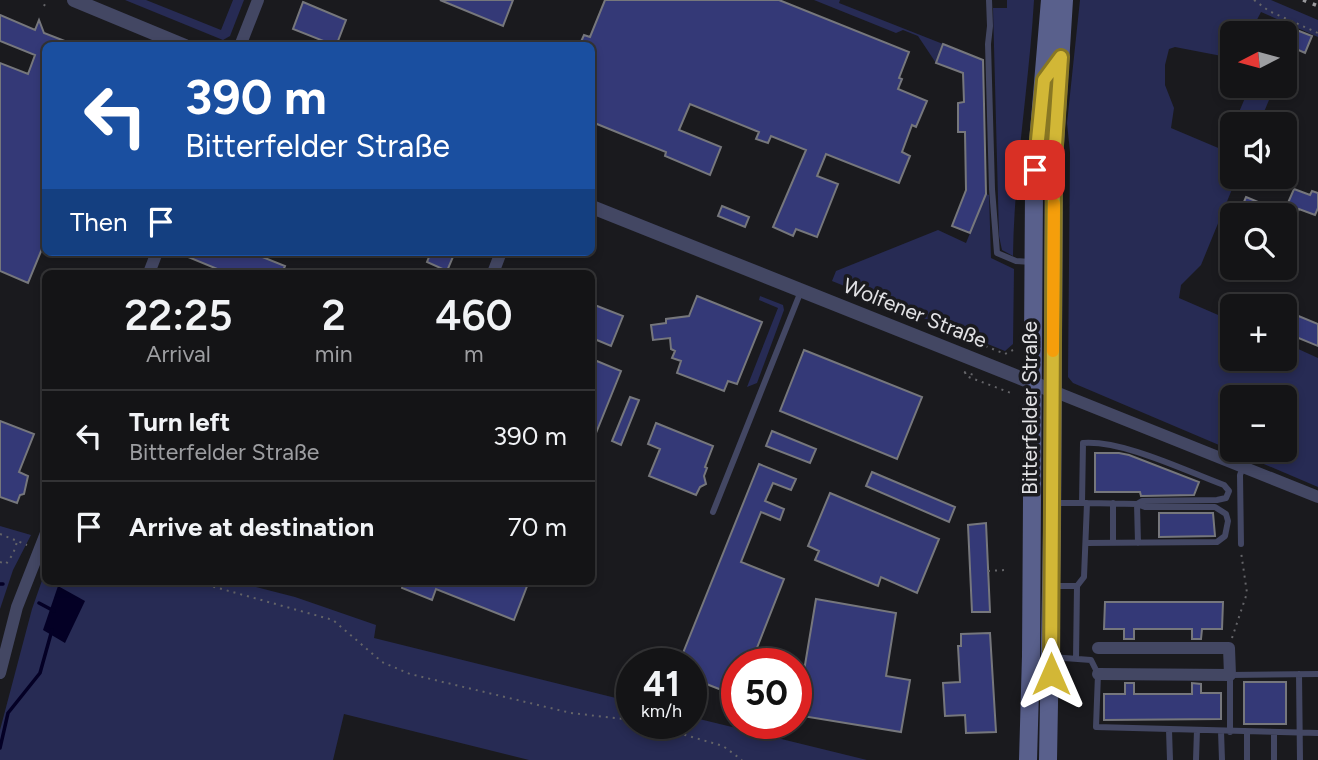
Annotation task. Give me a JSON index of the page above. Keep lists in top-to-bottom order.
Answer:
{
  "streets": {
    "main road": ["Bitterfelder Straße"],
    "street": ["Wolfener Straße"]
  },
  "crossings": [
    ["Wolfener Straße", "Bitterfelder Straße"]
  ],
  "north": "left",
  "page": {
    "map_buttons": ["+", "−"],
    "turn": ["390 m", "Bitterfelder Straße"],
    "then": "Then",
    "eta": [
      "22:25",
      "Arrival",
      "2",
      "min",
      "460",
      "m"
    ],
    "list": [
      {
        "name": "Turn left",
        "note": "Bitterfelder Straße",
        "value": "390 m"
      },
      {
        "name": "Arrive at destination",
        "value": "70 m"
      }
    ],
    "speed": "41 km/h",
    "limit": "50"
  }
}
